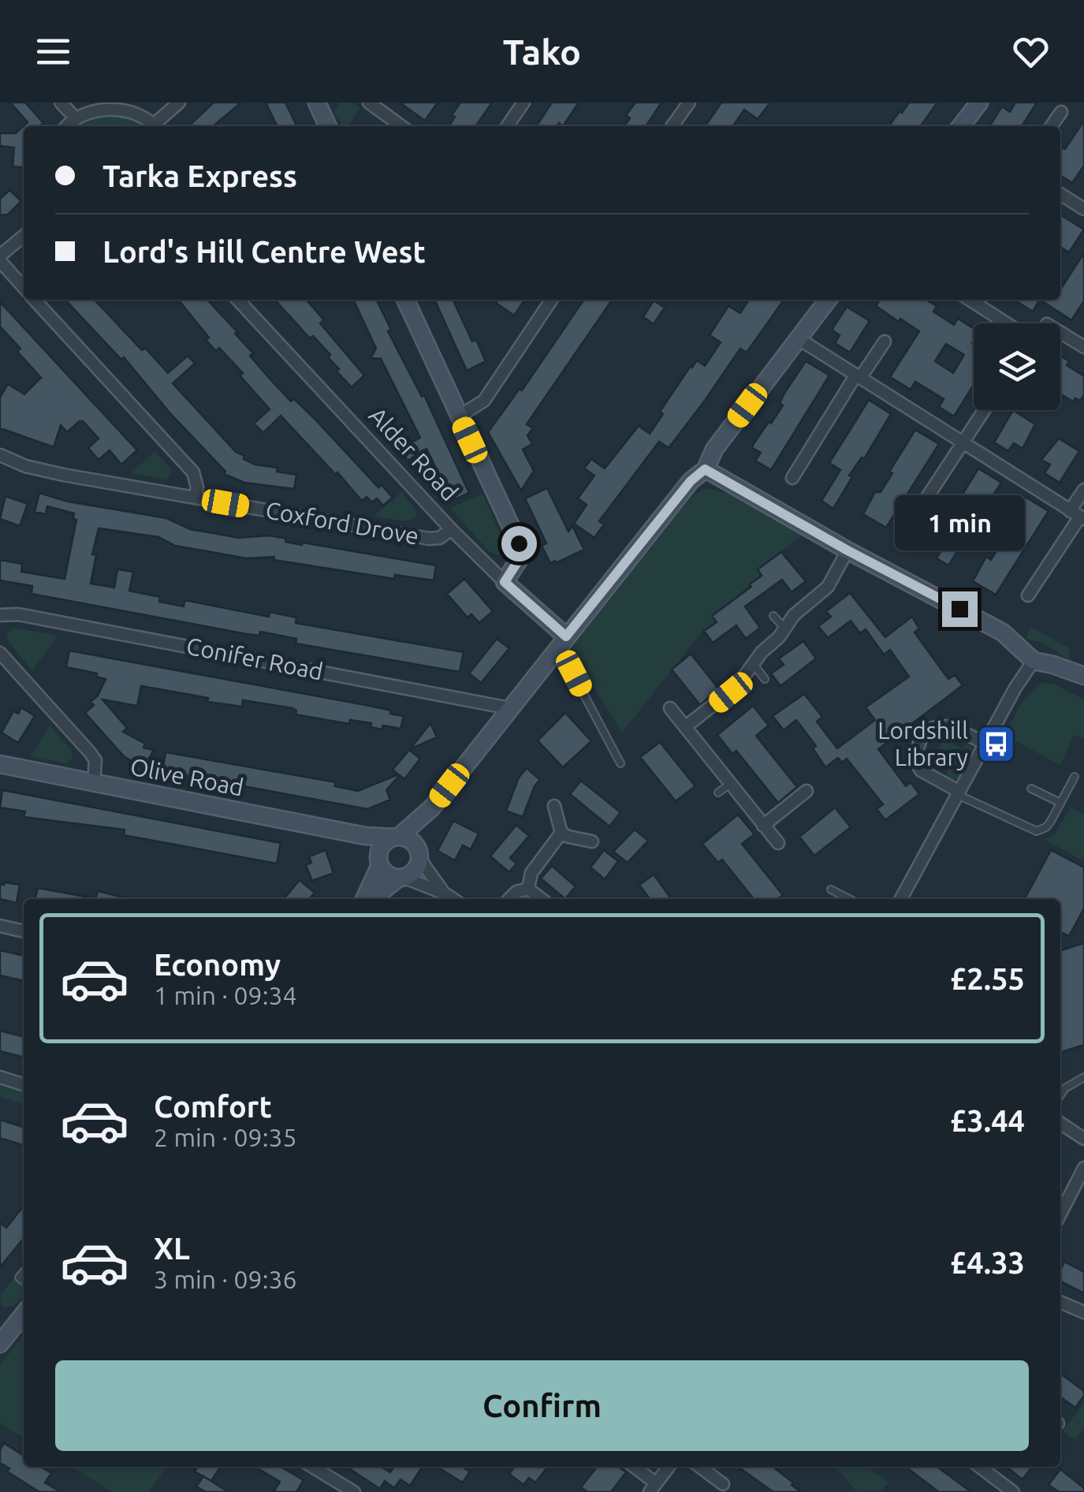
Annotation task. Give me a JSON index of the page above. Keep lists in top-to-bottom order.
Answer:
{
  "streets": {
    "street": [
      "Alder Road",
      "Coxford Drove",
      "Conifer Road",
      "Olive Road"
    ]
  },
  "crossings": [
    ["Alder Road", "Coxford Drove"]
  ],
  "places": {
    "bus stop": ["Lordshill Library"]
  },
  "page": {
    "header": "Tako",
    "banner": ["Tarka Express", "Lord's Hill Centre West"],
    "bubble": "1 min",
    "list": [
      {
        "name": "Economy",
        "note": "1 min · 09:34",
        "value": "£2.55"
      },
      {
        "name": "Comfort",
        "note": "2 min · 09:35",
        "value": "£3.44"
      },
      {
        "name": "XL",
        "note": "3 min · 09:36",
        "value": "£4.33"
      }
    ],
    "buttons": "Confirm"
  }
}
